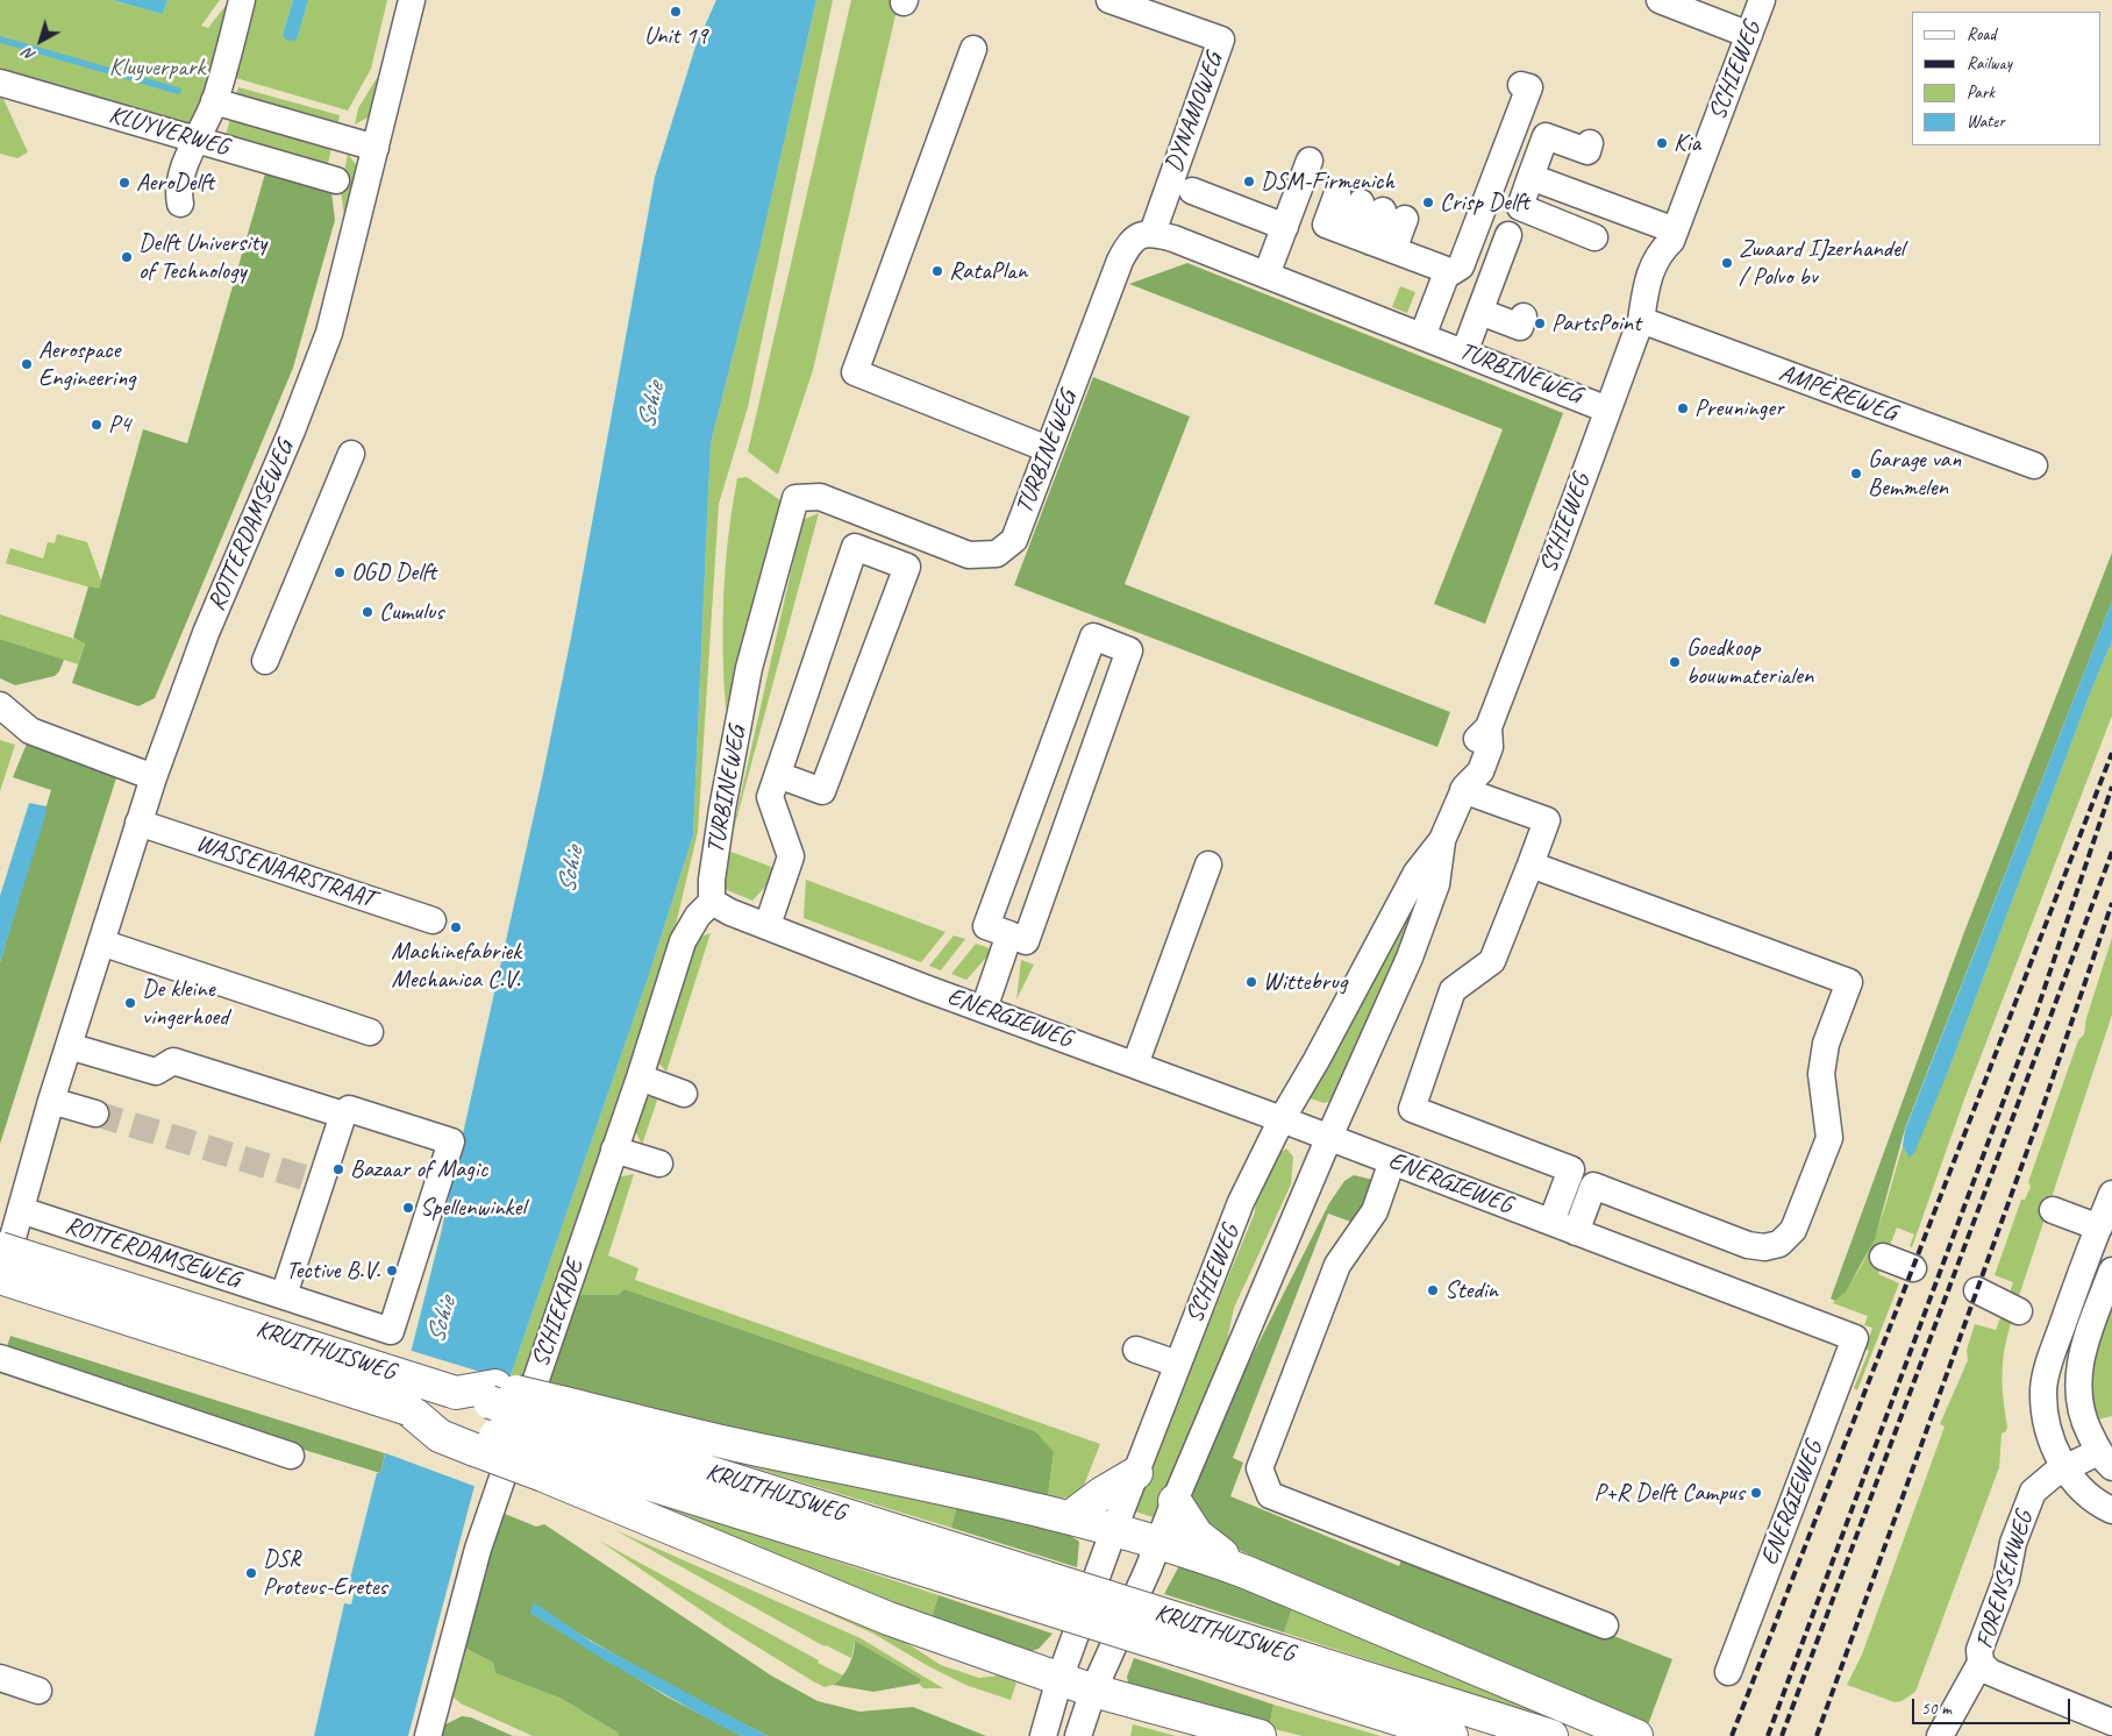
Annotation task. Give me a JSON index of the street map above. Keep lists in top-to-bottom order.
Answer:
{
  "streets": {
    "highway": ["KRUITHUISWEG"],
    "street": [
      "SCHIEWEG",
      "DYNAMOWEG",
      "KLUYVERWEG",
      "TURBINEWEG",
      "AMPÈREWEG",
      "ROTTERDAMSEWEG",
      "WASSENAARSTRAAT",
      "ENERGIEWEG",
      "SCHIEKADE",
      "FORENSENWEG"
    ]
  },
  "crossings": [
    ["SCHIEWEG", "TURBINEWEG"],
    ["SCHIEWEG", "AMPÈREWEG"],
    ["SCHIEWEG", "ENERGIEWEG"],
    ["DYNAMOWEG", "TURBINEWEG"],
    ["KLUYVERWEG", "ROTTERDAMSEWEG"],
    ["TURBINEWEG", "ENERGIEWEG"],
    ["TURBINEWEG", "SCHIEKADE"],
    ["ROTTERDAMSEWEG", "WASSENAARSTRAAT"],
    ["ROTTERDAMSEWEG", "KRUITHUISWEG"],
    ["ENERGIEWEG", "SCHIEKADE"]
  ],
  "water": ["Schie"],
  "parks": ["Kluyverpark"],
  "places": [
    "Unit 19",
    "Kia",
    "DSM-Firmenich",
    "AeroDelft",
    "Crisp Delft",
    "Delft University of Technology",
    "Zwaard IJzerhandel / Polvo bv",
    "RataPlan",
    "PartsPoint",
    "Aerospace Engineering",
    "Preuninger",
    "P4",
    "Garage van Bemmelen",
    "OGD Delft",
    "Cumulus",
    "Goedkoop bouwmaterialen",
    "Machinefabriek Mechanica C.V.",
    "Wittebrug",
    "De kleine vingerhoed",
    "Bazaar of Magic",
    "Spellenwinkel",
    "Tective B.V.",
    "Stedin",
    "P+R Delft Campus",
    "DSR Proteus-Eretes"
  ],
  "legend": [
    "Road",
    "Railway",
    "Park",
    "Water"
  ],
  "scale_bar": "50 m",
  "north": "bottom left"
}
